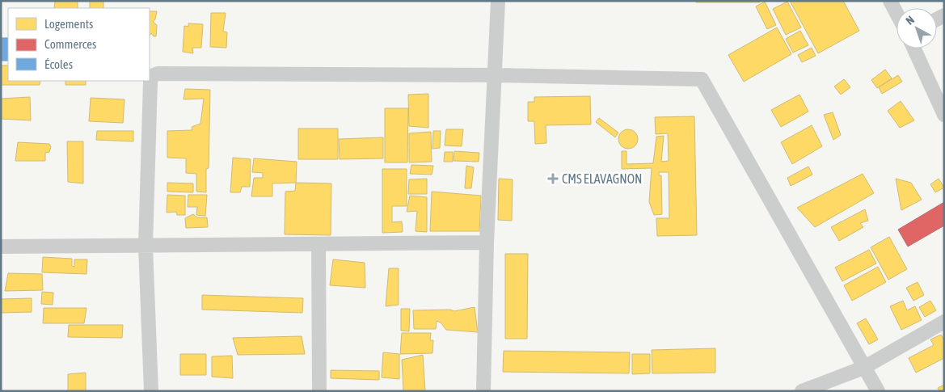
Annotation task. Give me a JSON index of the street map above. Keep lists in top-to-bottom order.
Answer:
{
  "places": {
    "health": ["CMS ELAVAGNON"]
  },
  "legend": ["Logements", "Commerces", "Écoles"],
  "north": "top left"
}
